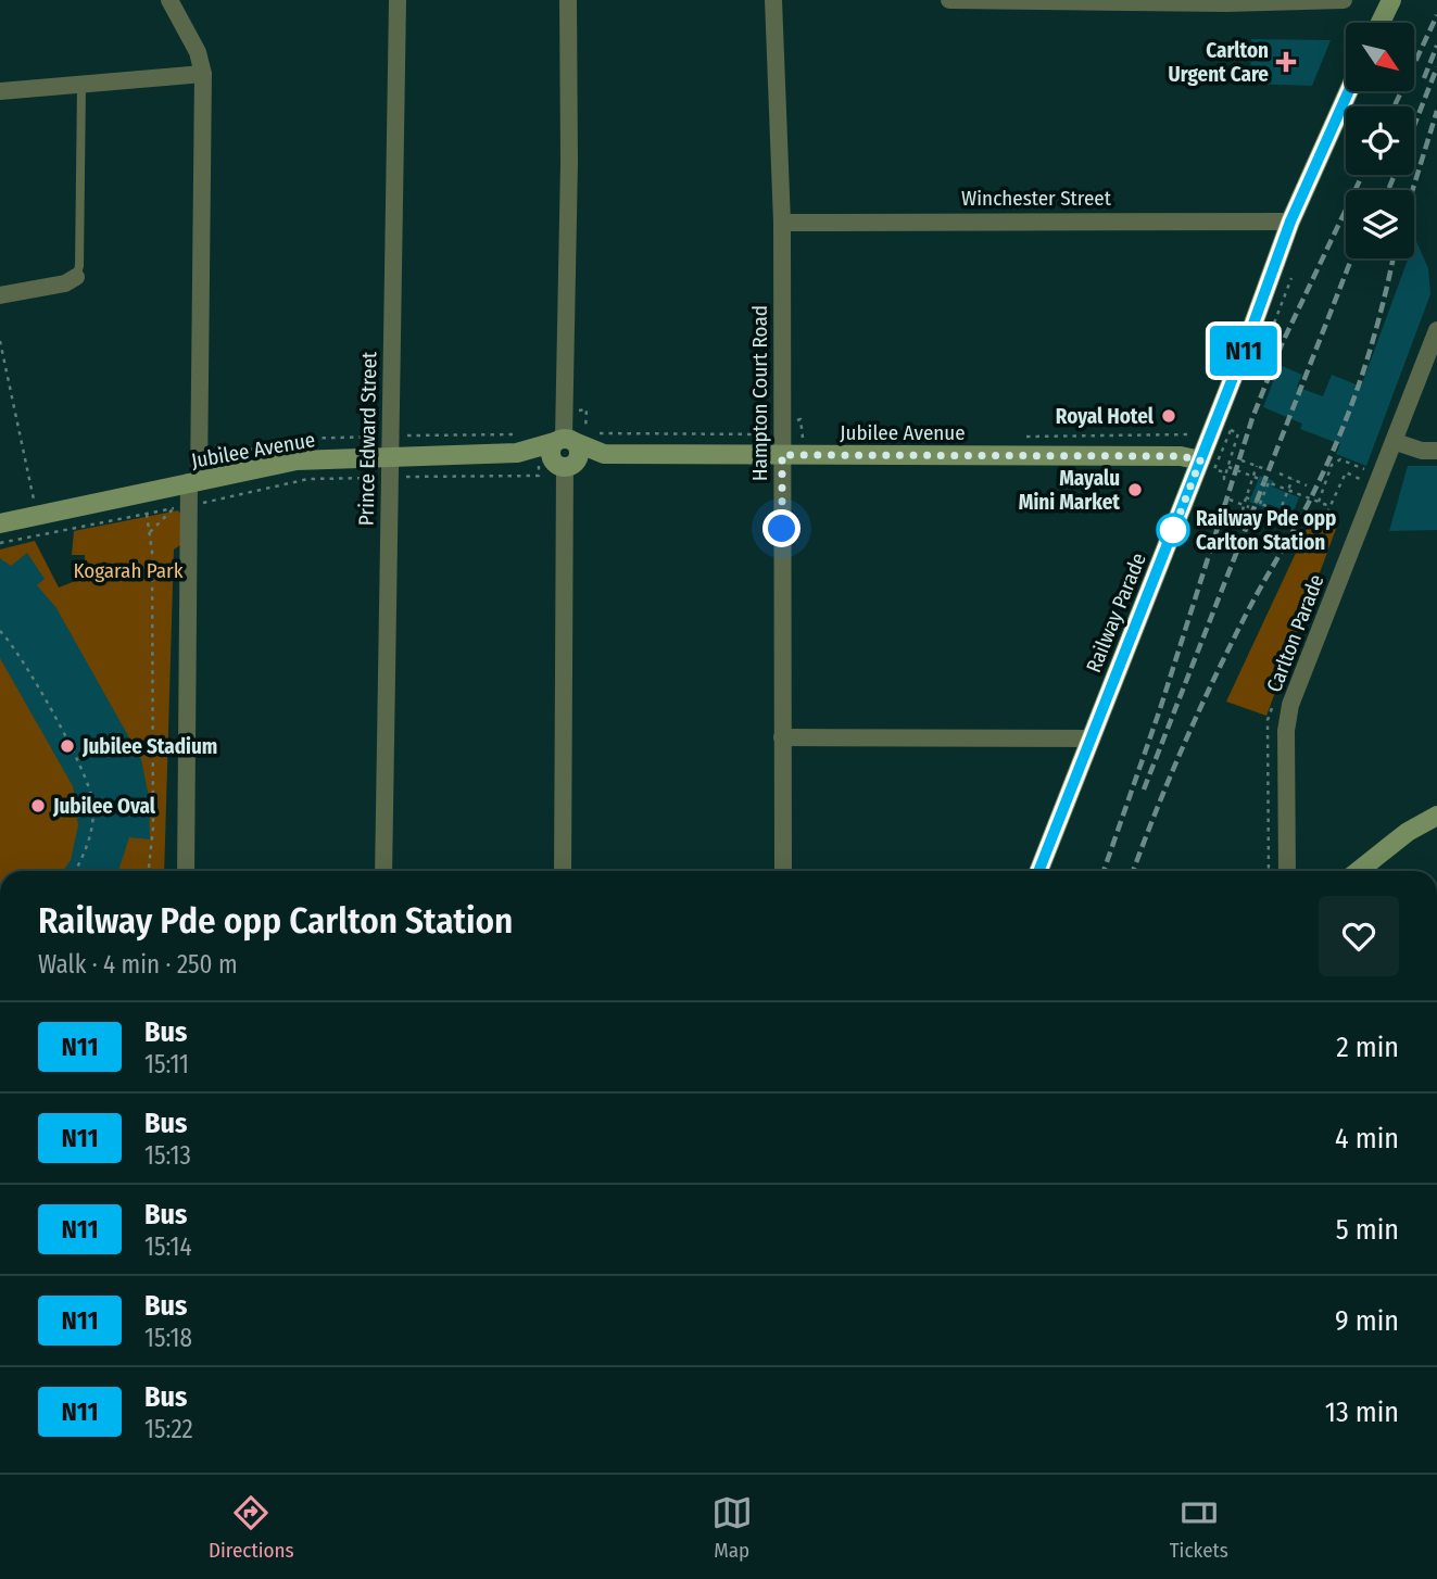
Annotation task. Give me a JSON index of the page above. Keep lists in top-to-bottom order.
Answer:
{
  "streets": {
    "street": [
      "Winchester Street",
      "Hampton Court Road",
      "Jubilee Avenue",
      "Prince Edward Street",
      "Railway Parade",
      "Carlton Parade"
    ]
  },
  "crossings": [
    ["Winchester Street", "Hampton Court Road"],
    ["Winchester Street", "Railway Parade"],
    ["Hampton Court Road", "Jubilee Avenue"],
    ["Jubilee Avenue", "Prince Edward Street"],
    ["Jubilee Avenue", "Railway Parade"]
  ],
  "parks": ["Kogarah Park"],
  "places": {
    "health": ["Carlton Urgent Care"],
    "other": [
      "Royal Hotel",
      "Mayalu Mini Market",
      "Railway Pde opp Carlton Station",
      "Jubilee Stadium",
      "Jubilee Oval"
    ]
  },
  "lines": ["bus line N11"],
  "north": "bottom right",
  "page": {
    "on_map": "N11",
    "heading": ["Railway Pde opp Carlton Station", "Walk · 4 min · 250 m"],
    "list": [
      {
        "mark": "N11",
        "name": "Bus",
        "note": "15:11",
        "value": "2 min"
      },
      {
        "mark": "N11",
        "name": "Bus",
        "note": "15:13",
        "value": "4 min"
      },
      {
        "mark": "N11",
        "name": "Bus",
        "note": "15:14",
        "value": "5 min"
      },
      {
        "mark": "N11",
        "name": "Bus",
        "note": "15:18",
        "value": "9 min"
      },
      {
        "mark": "N11",
        "name": "Bus",
        "note": "15:22",
        "value": "13 min"
      }
    ],
    "tabs": ["Directions", "Map", "Tickets"]
  }
}
